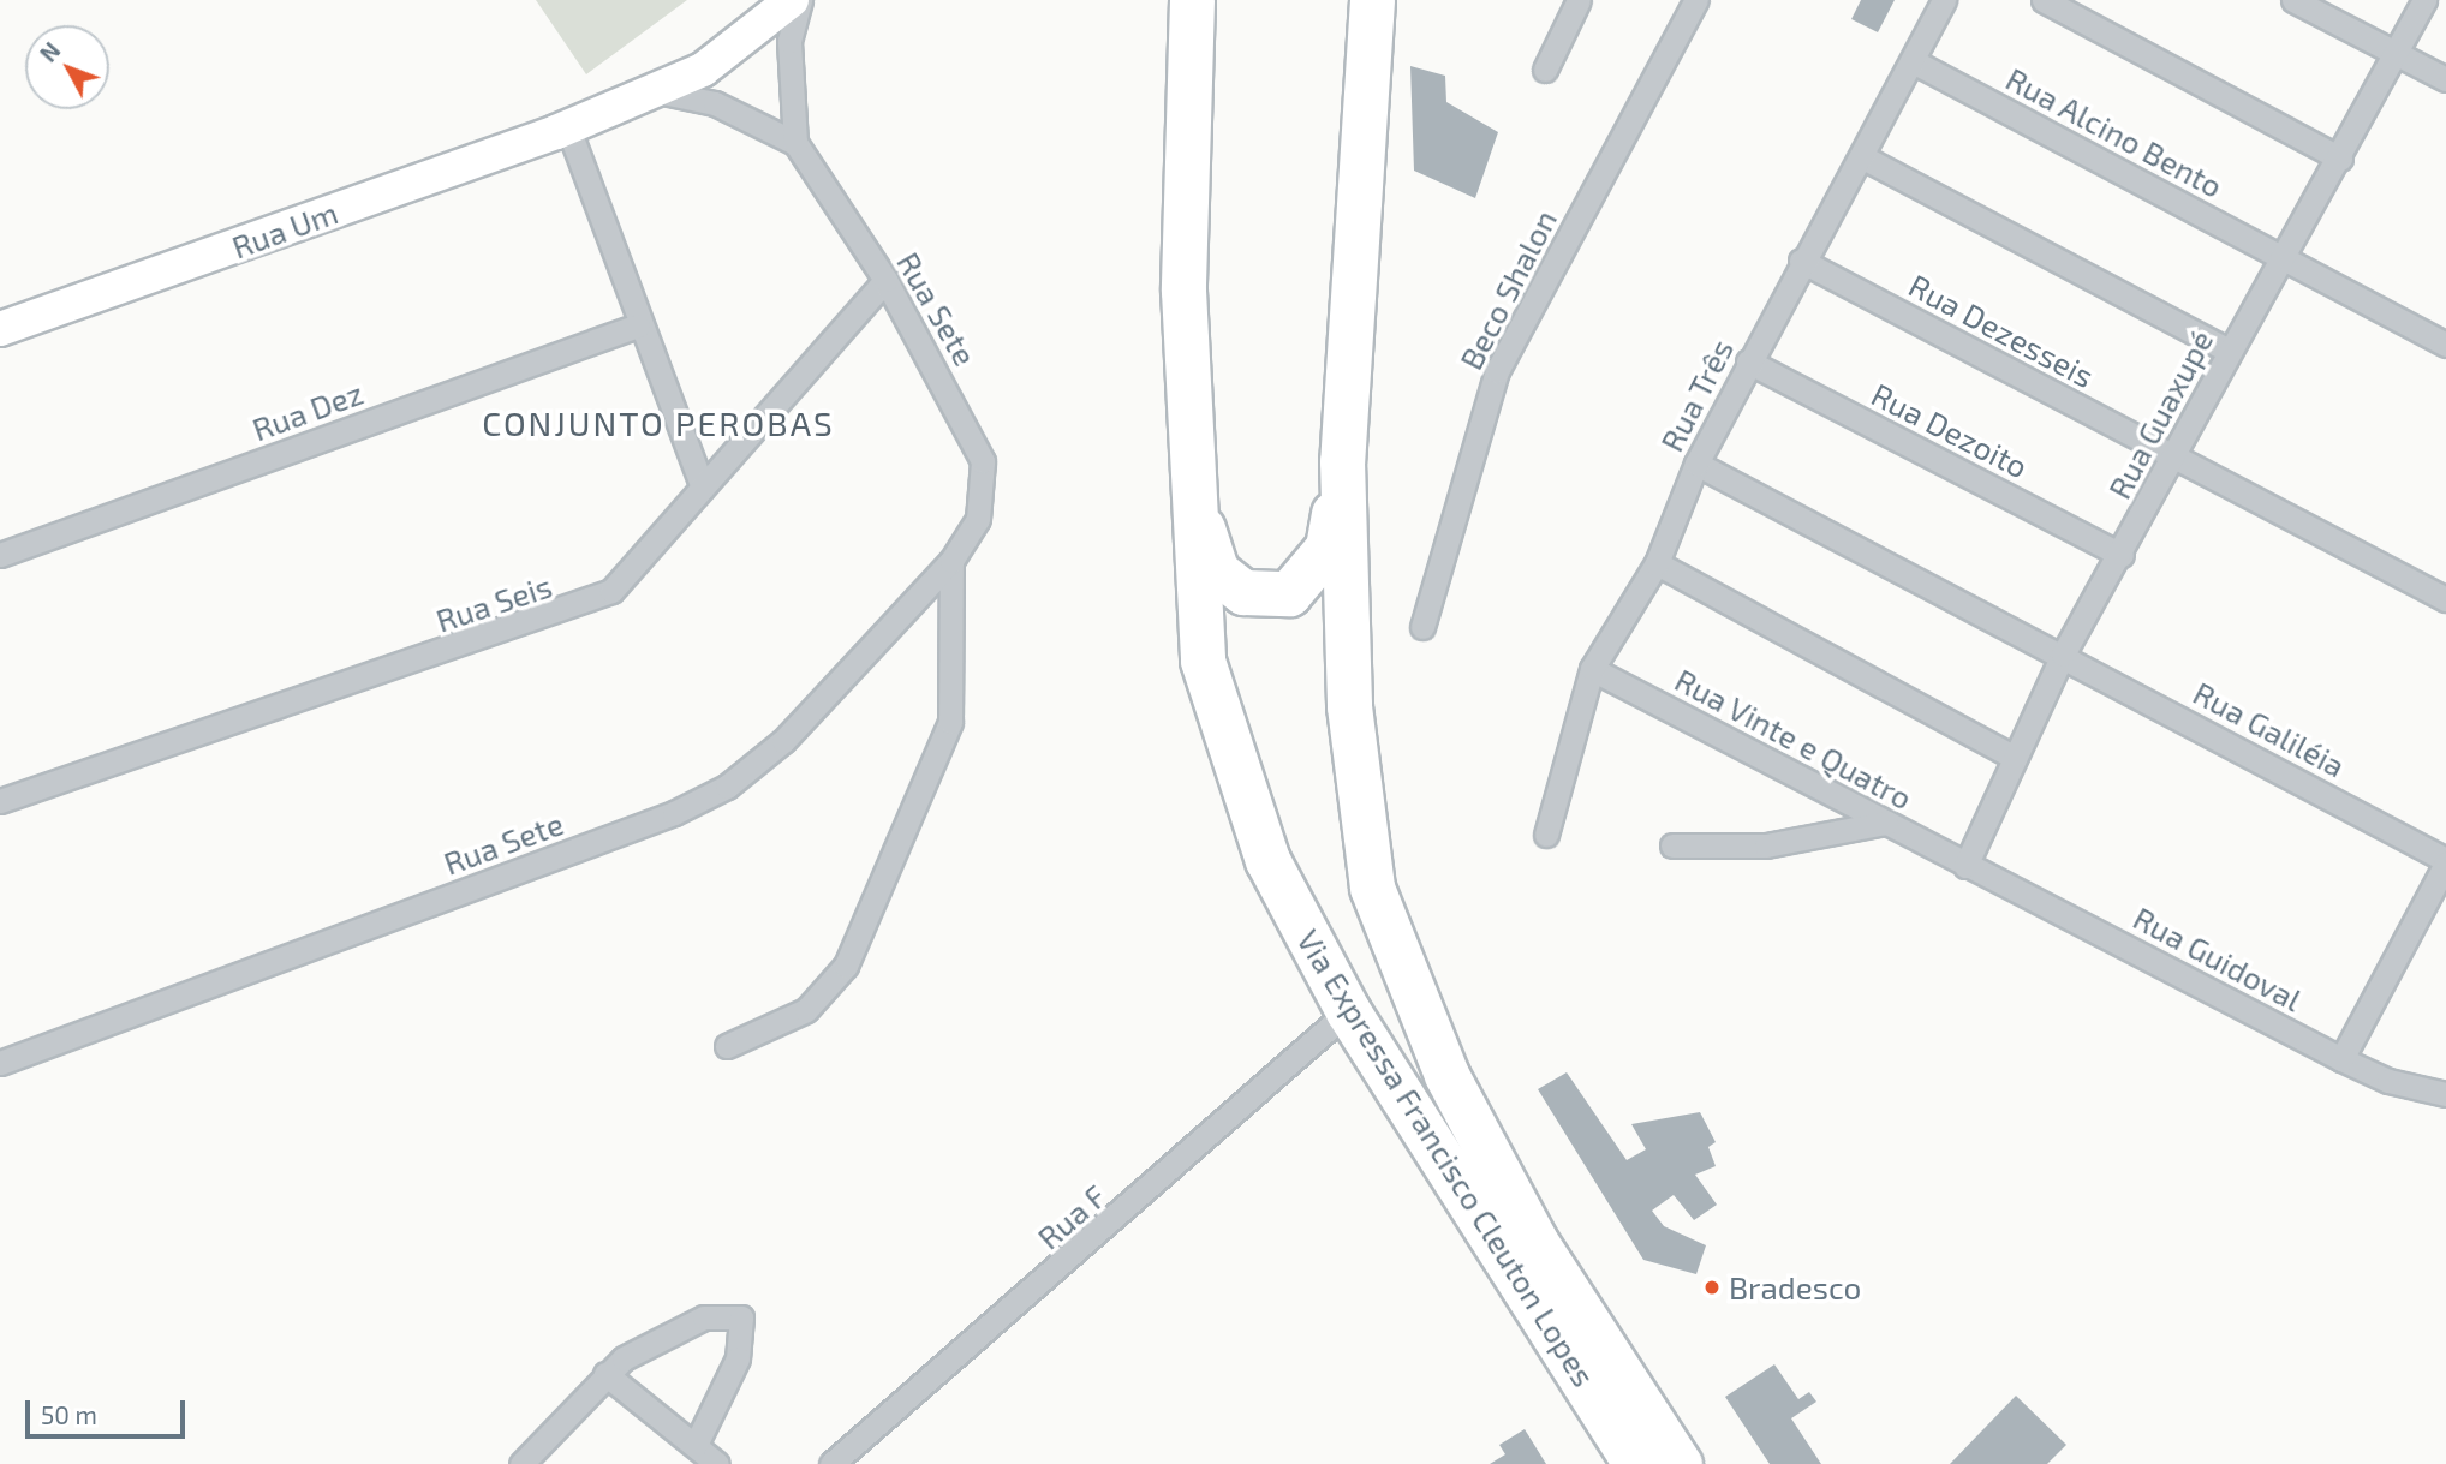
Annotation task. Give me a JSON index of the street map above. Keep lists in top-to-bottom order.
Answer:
{
  "streets": {
    "highway": ["Via Expressa Francisco Cleuton Lopes"],
    "street": [
      "Rua Alcino Bento",
      "Rua Um",
      "Beco Shalon",
      "Rua Sete",
      "Rua Dezesseis",
      "Rua Três",
      "Rua Dez",
      "Rua Guaxupé",
      "Rua Dezoito",
      "Rua Seis",
      "Rua Galiléia",
      "Rua Vinte e Quatro",
      "Rua Guidoval",
      "Rua F"
    ]
  },
  "crossings": [
    ["Rua Alcino Bento", "Rua Três"],
    ["Rua Alcino Bento", "Rua Guaxupé"],
    ["Rua Sete", "Rua Seis"],
    ["Rua Dezesseis", "Rua Três"],
    ["Rua Dezesseis", "Rua Guaxupé"],
    ["Rua Três", "Rua Dezoito"],
    ["Rua Três", "Rua Galiléia"],
    ["Rua Três", "Rua Vinte e Quatro"],
    ["Rua Guaxupé", "Rua Dezoito"],
    ["Rua Guaxupé", "Rua Galiléia"],
    ["Rua Guaxupé", "Rua Vinte e Quatro"],
    ["Rua Guaxupé", "Rua Guidoval"],
    ["Rua Vinte e Quatro", "Rua Guidoval"],
    ["Via Expressa Francisco Cleuton Lopes", "Rua F"]
  ],
  "districts": ["CONJUNTO PEROBAS"],
  "places": ["Bradesco"],
  "scale_bar": "50 m",
  "north": "top left"
}
